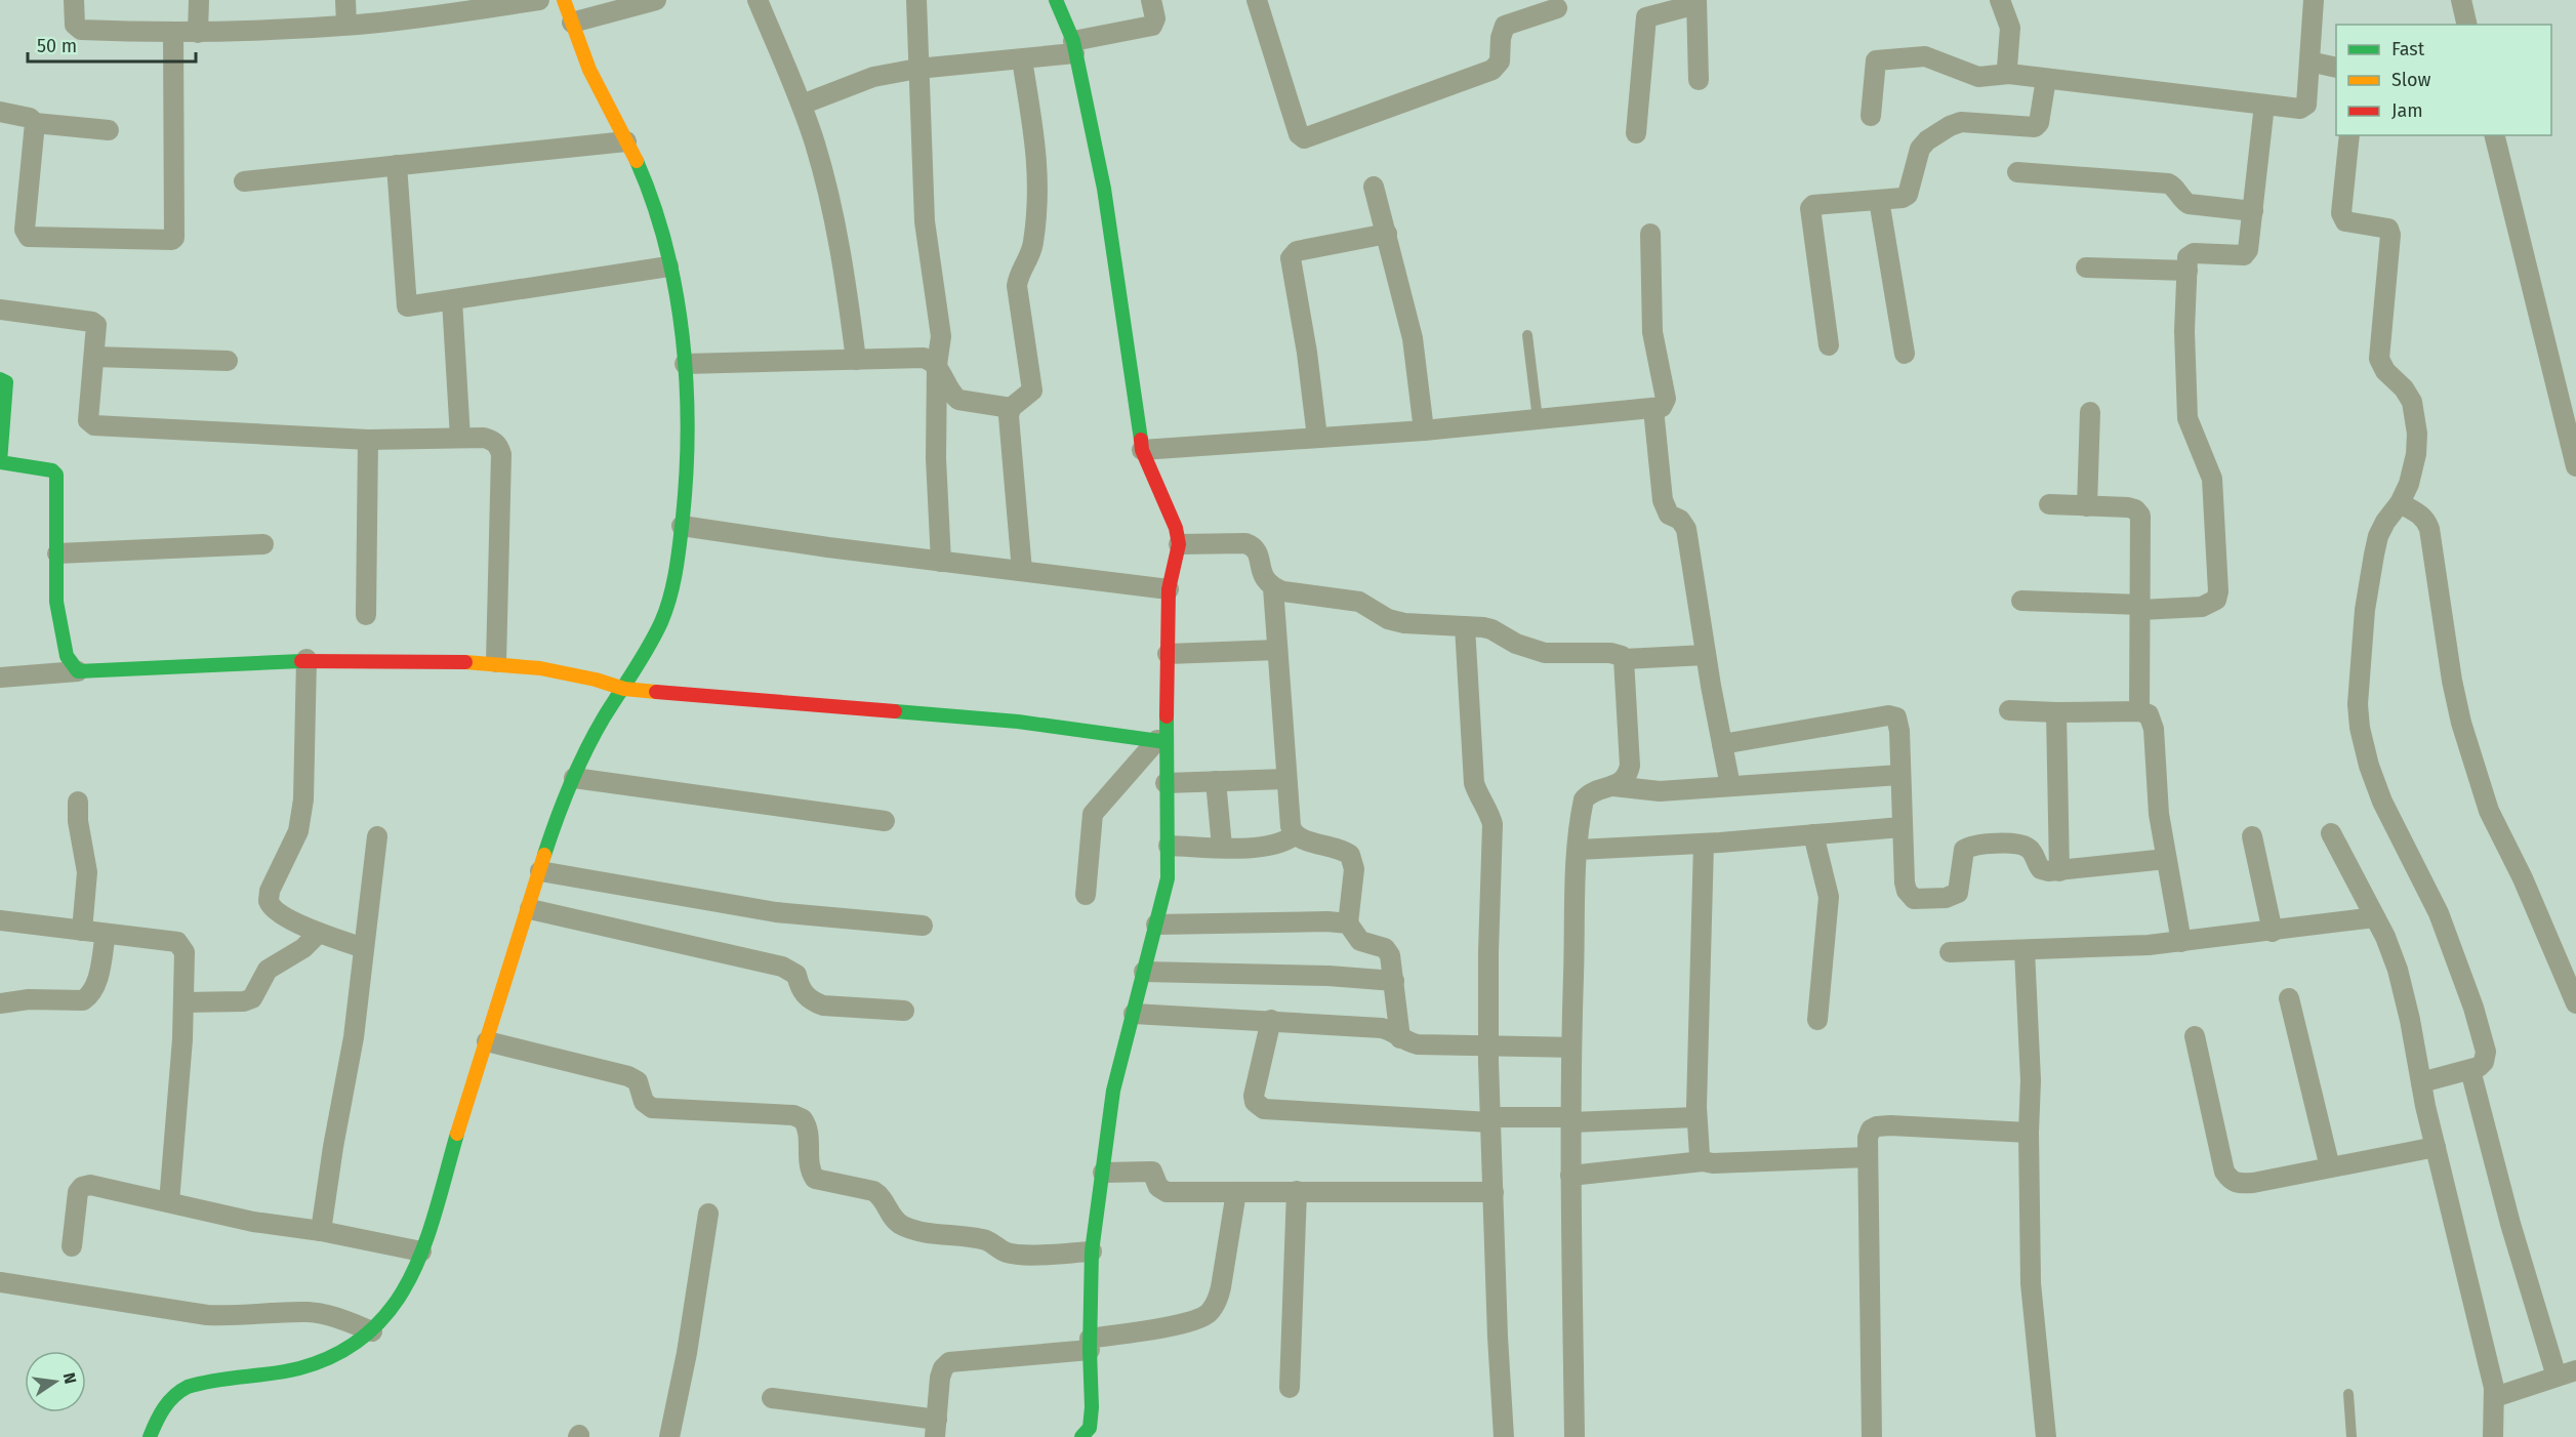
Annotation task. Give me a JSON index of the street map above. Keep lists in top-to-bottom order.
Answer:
{
  "legend": ["Fast", "Slow", "Jam"],
  "scale_bar": "50 m",
  "north": "right"
}
